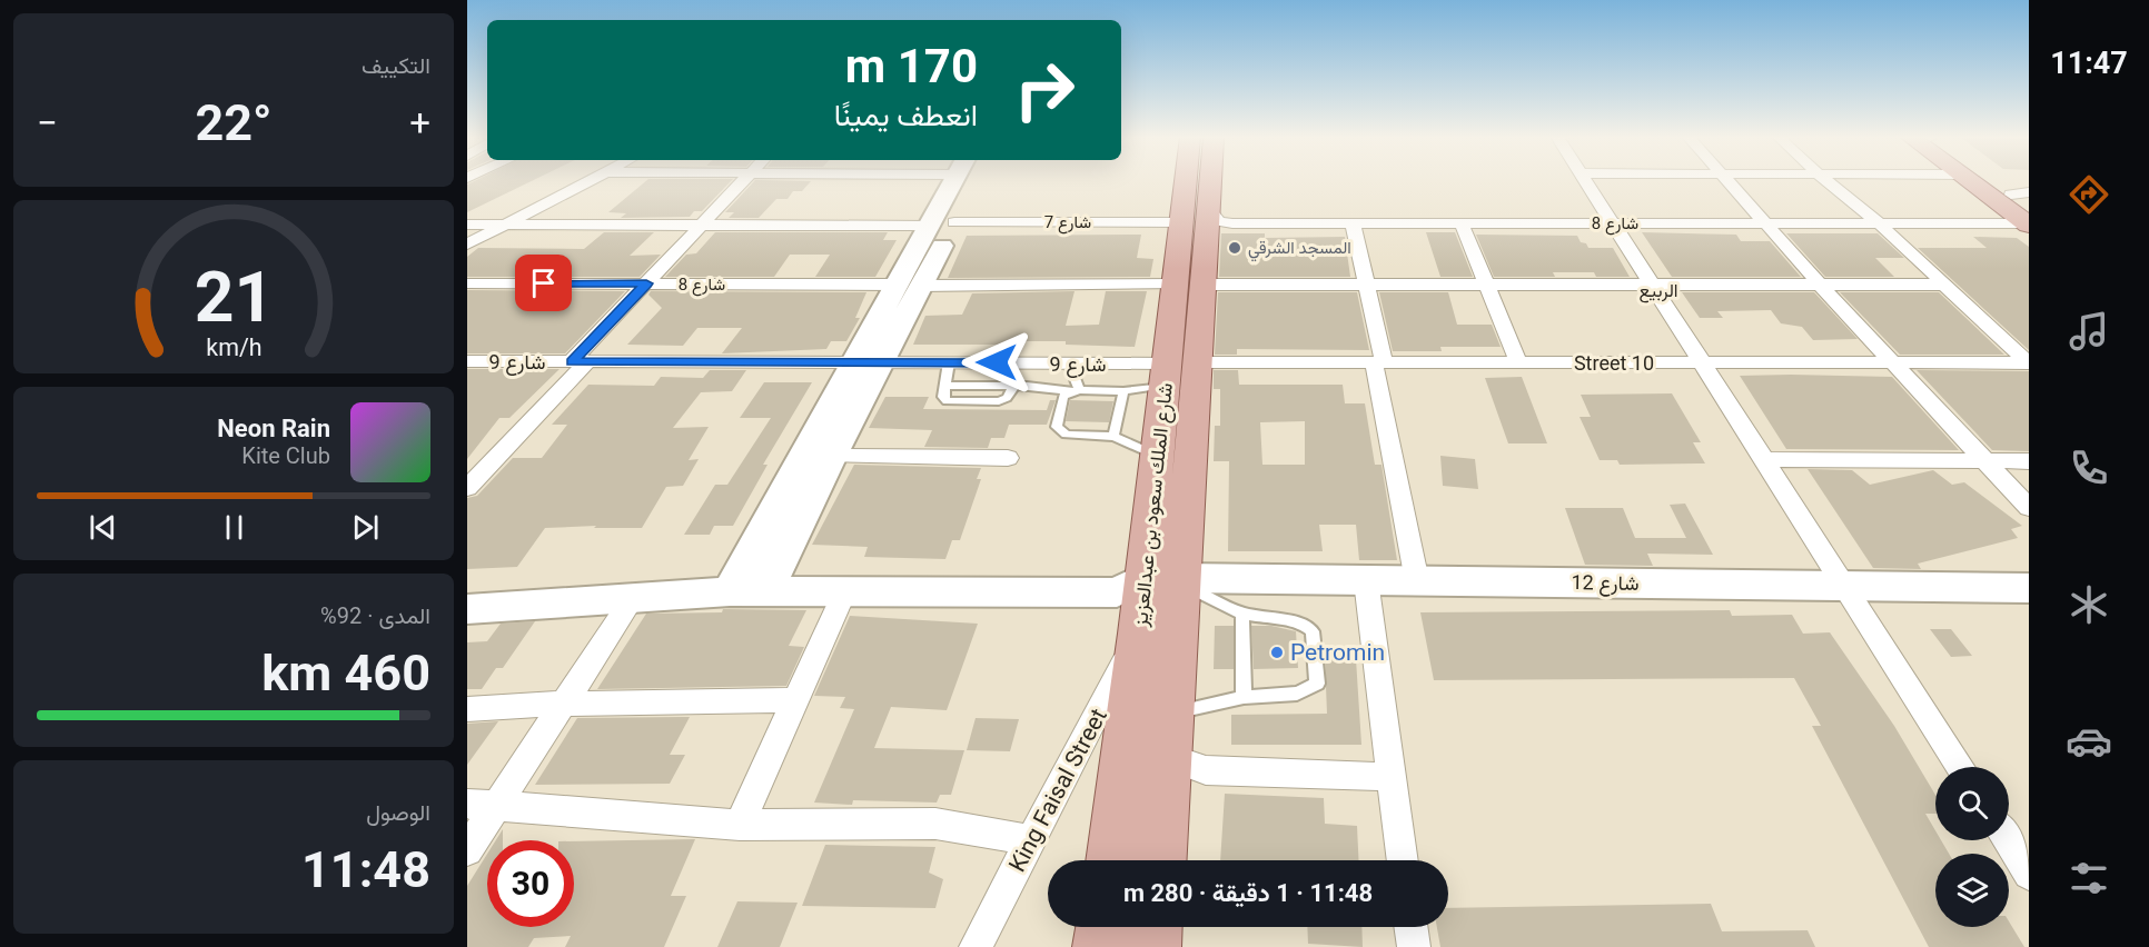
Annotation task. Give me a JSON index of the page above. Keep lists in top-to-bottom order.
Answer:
{
  "streets": {
    "main road": ["شارع الملك سعود بن عبدالعزيز"],
    "street": [
      "شارع 7",
      "شارع 8",
      "شارع 9",
      "Street 10",
      "شارع 12",
      "King Faisal Street"
    ]
  },
  "crossings": [
    ["شارع 7", "شارع 8"],
    ["شارع 7", "شارع الملك سعود بن عبدالعزيز"],
    ["شارع 8", "شارع الملك سعود بن عبدالعزيز"],
    ["شارع 9", "Street 10"],
    ["شارع 9", "شارع الملك سعود بن عبدالعزيز"],
    ["Street 10", "شارع الملك سعود بن عبدالعزيز"],
    ["شارع الملك سعود بن عبدالعزيز", "شارع 12"],
    ["شارع الملك سعود بن عبدالعزيز", "King Faisal Street"]
  ],
  "districts": ["الربيع"],
  "places": ["المسجد الشرقي", "Petromin"],
  "page": {
    "tabs": "11:47",
    "tile": [
      "التكييف",
      ["المدى · 92%", "460 km"],
      ["الوصول", "11:48"]
    ],
    "turn": ["170 m", "انعطف يمينًا"],
    "heat": ["−", "22°", "+"],
    "song": ["Neon Rain", "Kite Club"],
    "limit": "30",
    "trip": "11:48 · 1 دقيقة · 280 m",
    "gauge": ["21", "km/h"]
  }
}
